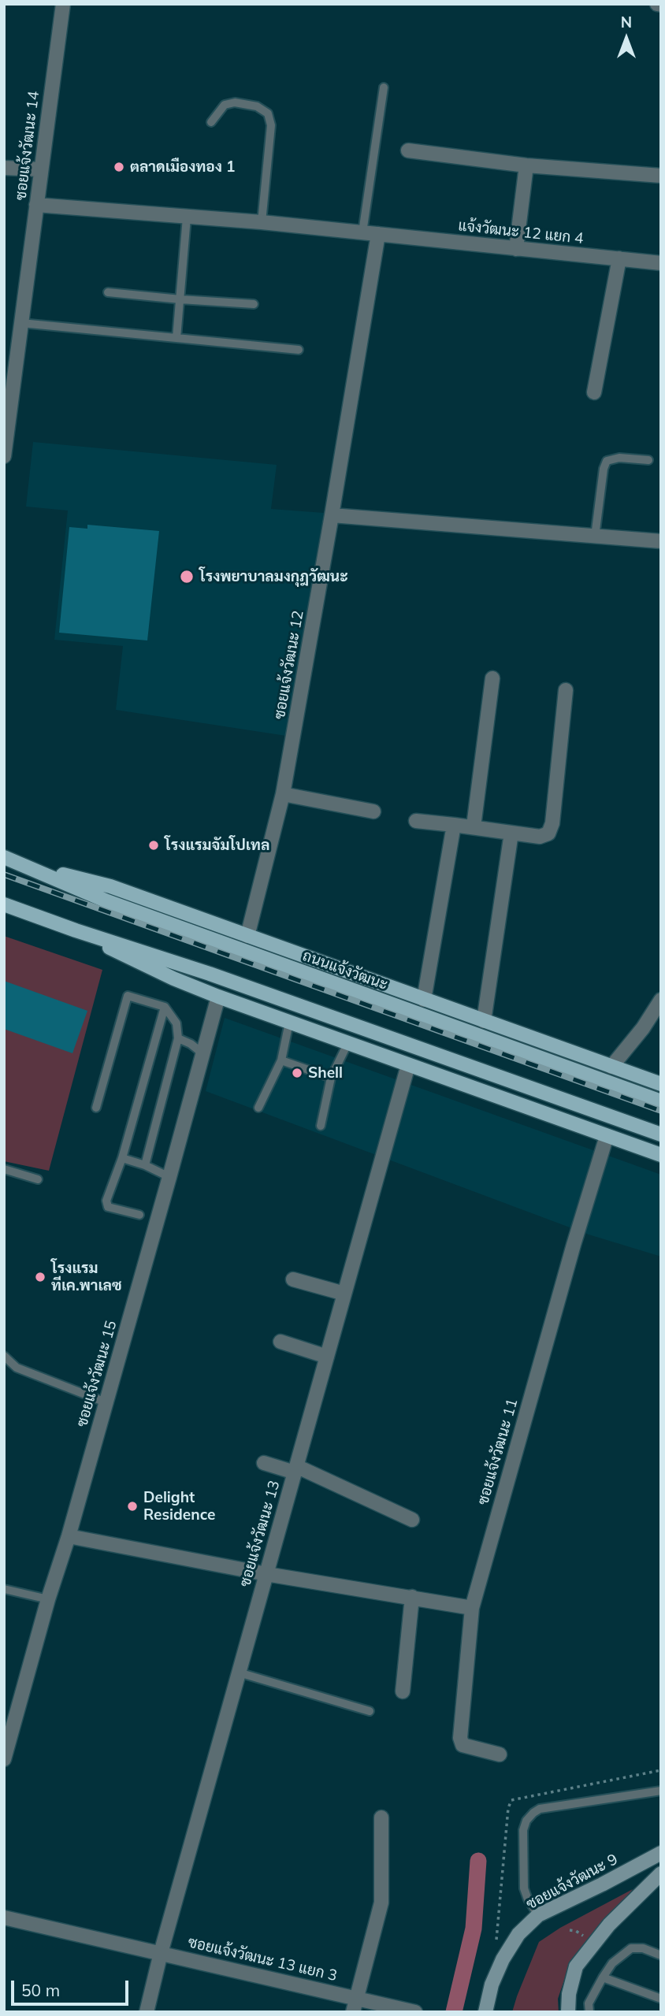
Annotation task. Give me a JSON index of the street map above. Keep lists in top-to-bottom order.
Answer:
{
  "streets": {
    "main road": ["ถนนแจ้งวัฒนะ"],
    "street": [
      "ซอยแจ้งวัฒนะ 14",
      "แจ้งวัฒนะ 12 แยก 4",
      "ซอยแจ้งวัฒนะ 12",
      "ซอยแจ้งวัฒนะ 15",
      "ซอยแจ้งวัฒนะ 11",
      "ซอยแจ้งวัฒนะ 13",
      "ซอยแจ้งวัฒนะ 9",
      "ซอยแจ้งวัฒนะ 13 แยก 3"
    ]
  },
  "crossings": [
    ["ซอยแจ้งวัฒนะ 14", "แจ้งวัฒนะ 12 แยก 4"],
    ["แจ้งวัฒนะ 12 แยก 4", "ซอยแจ้งวัฒนะ 12"],
    ["ซอยแจ้งวัฒนะ 12", "ถนนแจ้งวัฒนะ"],
    ["ซอยแจ้งวัฒนะ 13", "ซอยแจ้งวัฒนะ 13 แยก 3"]
  ],
  "places": [
    "ตลาดเมืองทอง 1",
    "โรงพยาบาลมงกุฎวัฒนะ",
    "โรงแรมจัมโปเทล",
    "Shell",
    "โรงแรม ทีเค.พาเลซ",
    "Delight Residence"
  ],
  "scale_bar": "50 m",
  "north": "top"
}
